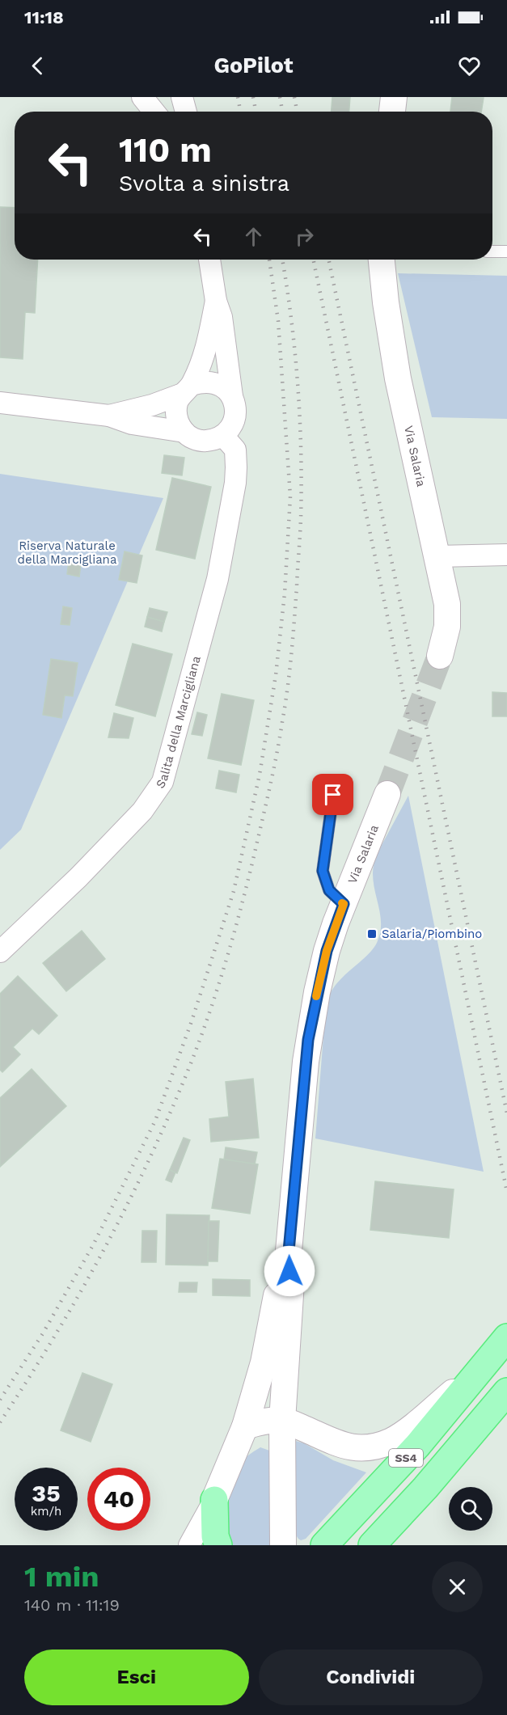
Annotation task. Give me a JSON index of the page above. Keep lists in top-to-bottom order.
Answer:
{
  "streets": {
    "main road": ["SS4"],
    "street": ["Via Salaria", "Salita della Marcigliana"]
  },
  "parks": ["Riserva Naturale della Marcigliana"],
  "places": {
    "transit": ["Salaria/Piombino"]
  },
  "page": {
    "status": "11:18",
    "header": "GoPilot",
    "turn": ["110 m", "Svolta a sinistra"],
    "speed": "35 km/h",
    "limit": "40",
    "heading": ["1 min", "140 m · 11:19"],
    "buttons": ["Esci", "Condividi"]
  }
}
